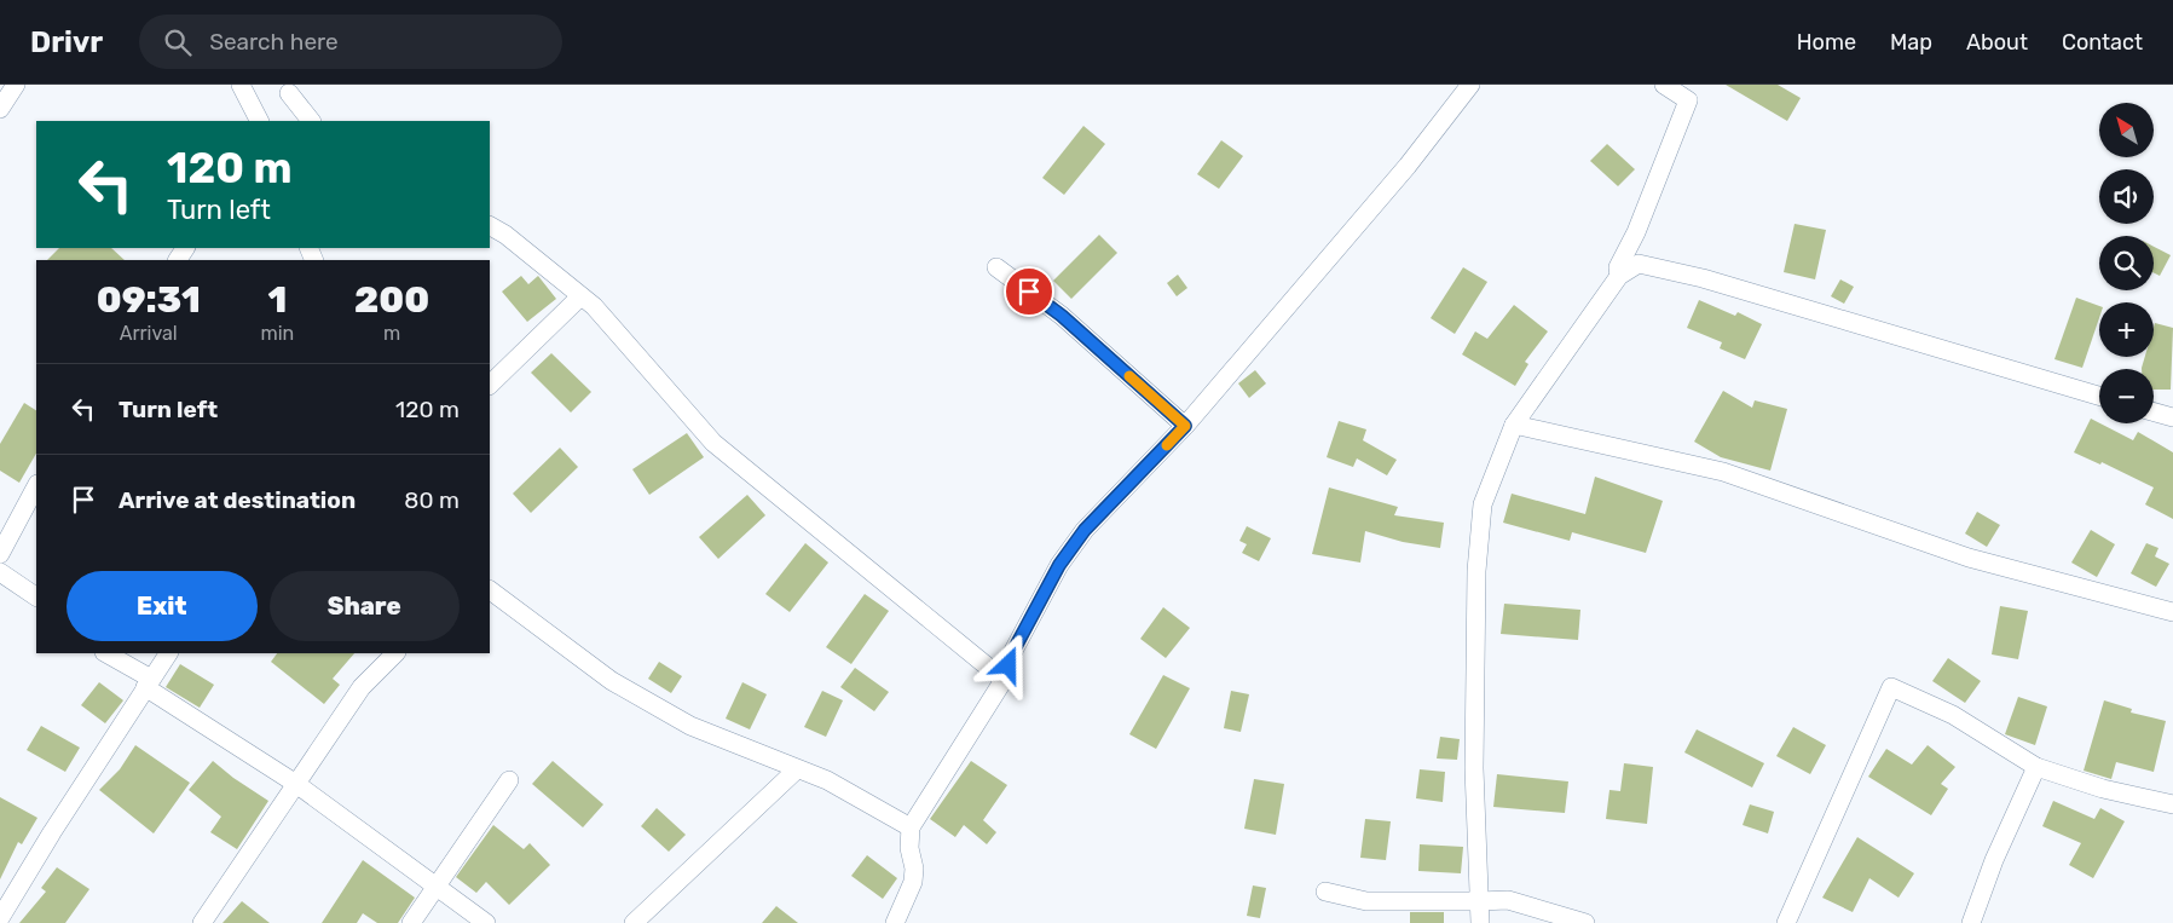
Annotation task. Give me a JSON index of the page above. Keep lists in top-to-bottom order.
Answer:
{
  "north": "top left",
  "page": {
    "header": "Drivr",
    "search": "Search here",
    "nav": [
      "Home",
      "Map",
      "About",
      "Contact"
    ],
    "map_buttons": ["+", "−"],
    "turn": ["120 m", "Turn left"],
    "eta": [
      "09:31",
      "Arrival",
      "1",
      "min",
      "200",
      "m"
    ],
    "list": [
      {
        "name": "Turn left",
        "value": "120 m"
      },
      {
        "name": "Arrive at destination",
        "value": "80 m"
      }
    ],
    "buttons": ["Exit", "Share"]
  }
}
